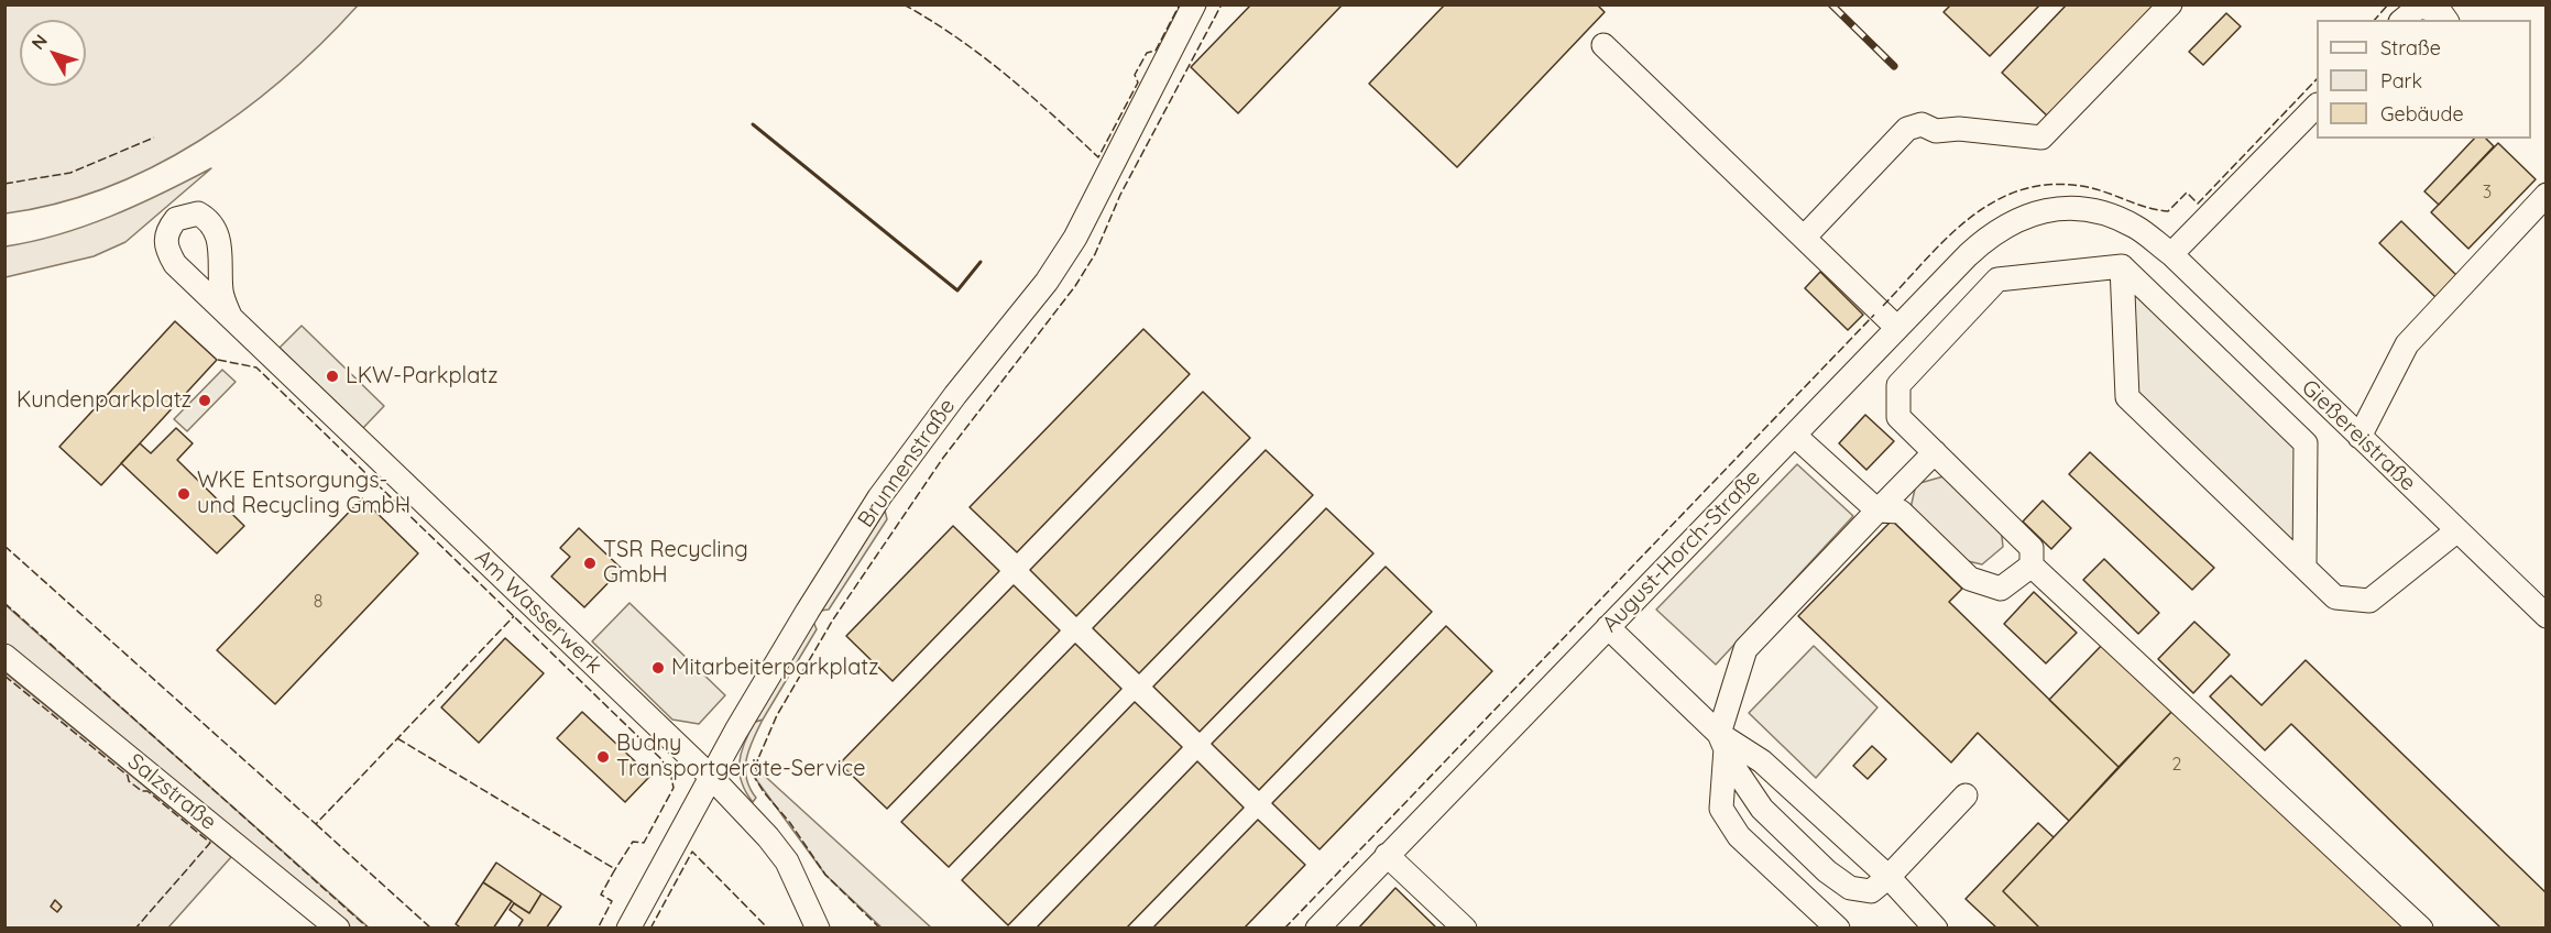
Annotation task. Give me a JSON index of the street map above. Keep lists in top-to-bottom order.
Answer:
{
  "streets": {
    "street": [
      "Gießereistraße",
      "Brunnenstraße",
      "August-Horch-Straße",
      "Am Wasserwerk",
      "Salzstraße"
    ]
  },
  "crossings": [
    ["Gießereistraße", "August-Horch-Straße"],
    ["Brunnenstraße", "Am Wasserwerk"]
  ],
  "places": [
    "LKW-Parkplatz",
    "Kundenparkplatz",
    "WKE Entsorgungs- und Recycling GmbH",
    "TSR Recycling GmbH",
    "Mitarbeiterparkplatz",
    "Budny Transportgeräte-Service"
  ],
  "house_numbers": ["3", "8", "2"],
  "legend": ["Straße", "Park", "Gebäude"],
  "north": "top left"
}
